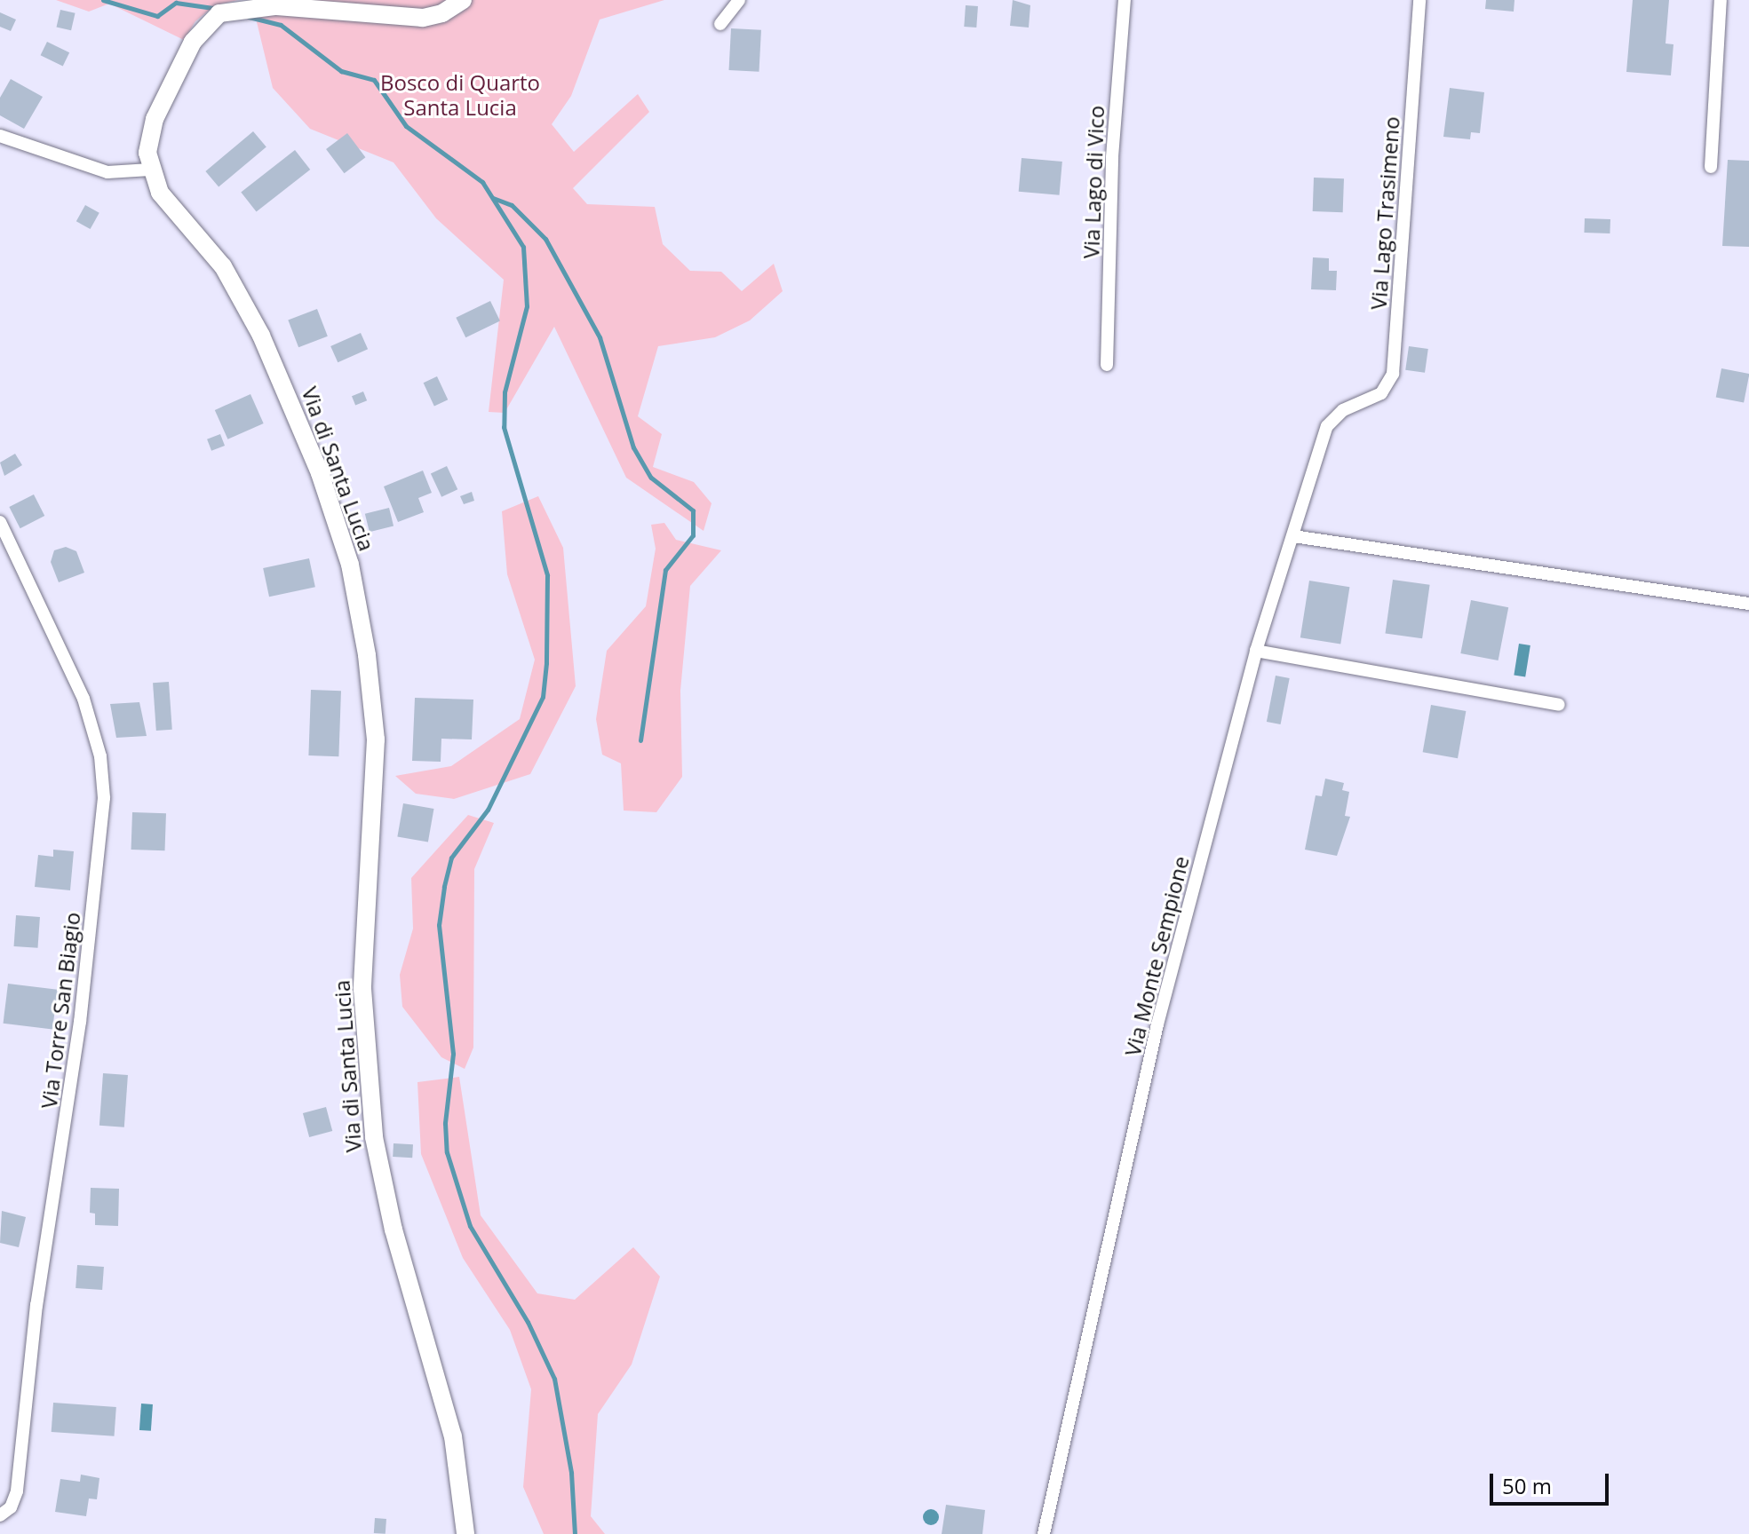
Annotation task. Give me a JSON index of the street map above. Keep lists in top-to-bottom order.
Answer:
{
  "streets": {
    "street": [
      "Via Lago di Vico",
      "Via Lago Trasimeno",
      "Via di Santa Lucia",
      "Via Monte Sempione",
      "Via Torre San Biagio"
    ]
  },
  "crossings": [
    ["Via Lago Trasimeno", "Via Monte Sempione"]
  ],
  "parks": ["Bosco di Quarto Santa Lucia"],
  "scale_bar": "50 m"
}
